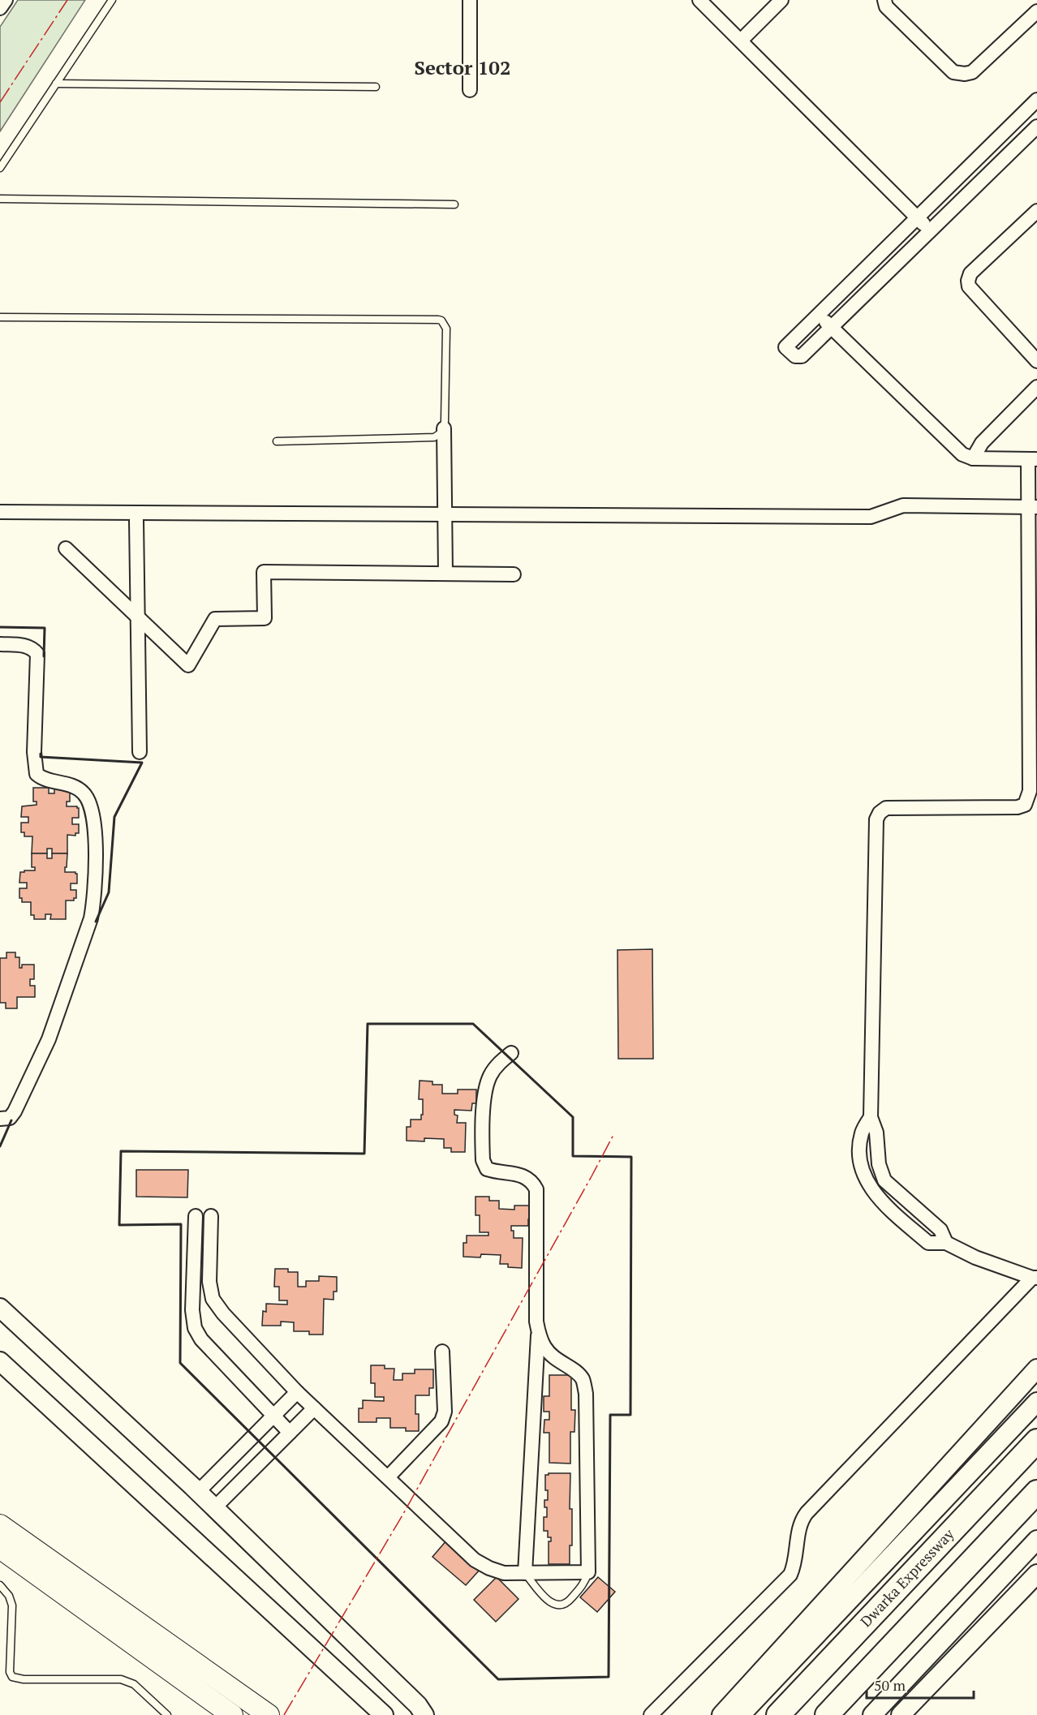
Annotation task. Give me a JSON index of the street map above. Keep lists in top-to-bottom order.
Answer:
{
  "streets": {
    "highway": ["Dwarka Expressway"]
  },
  "districts": ["Sector 102"],
  "scale_bar": "50 m"
}
